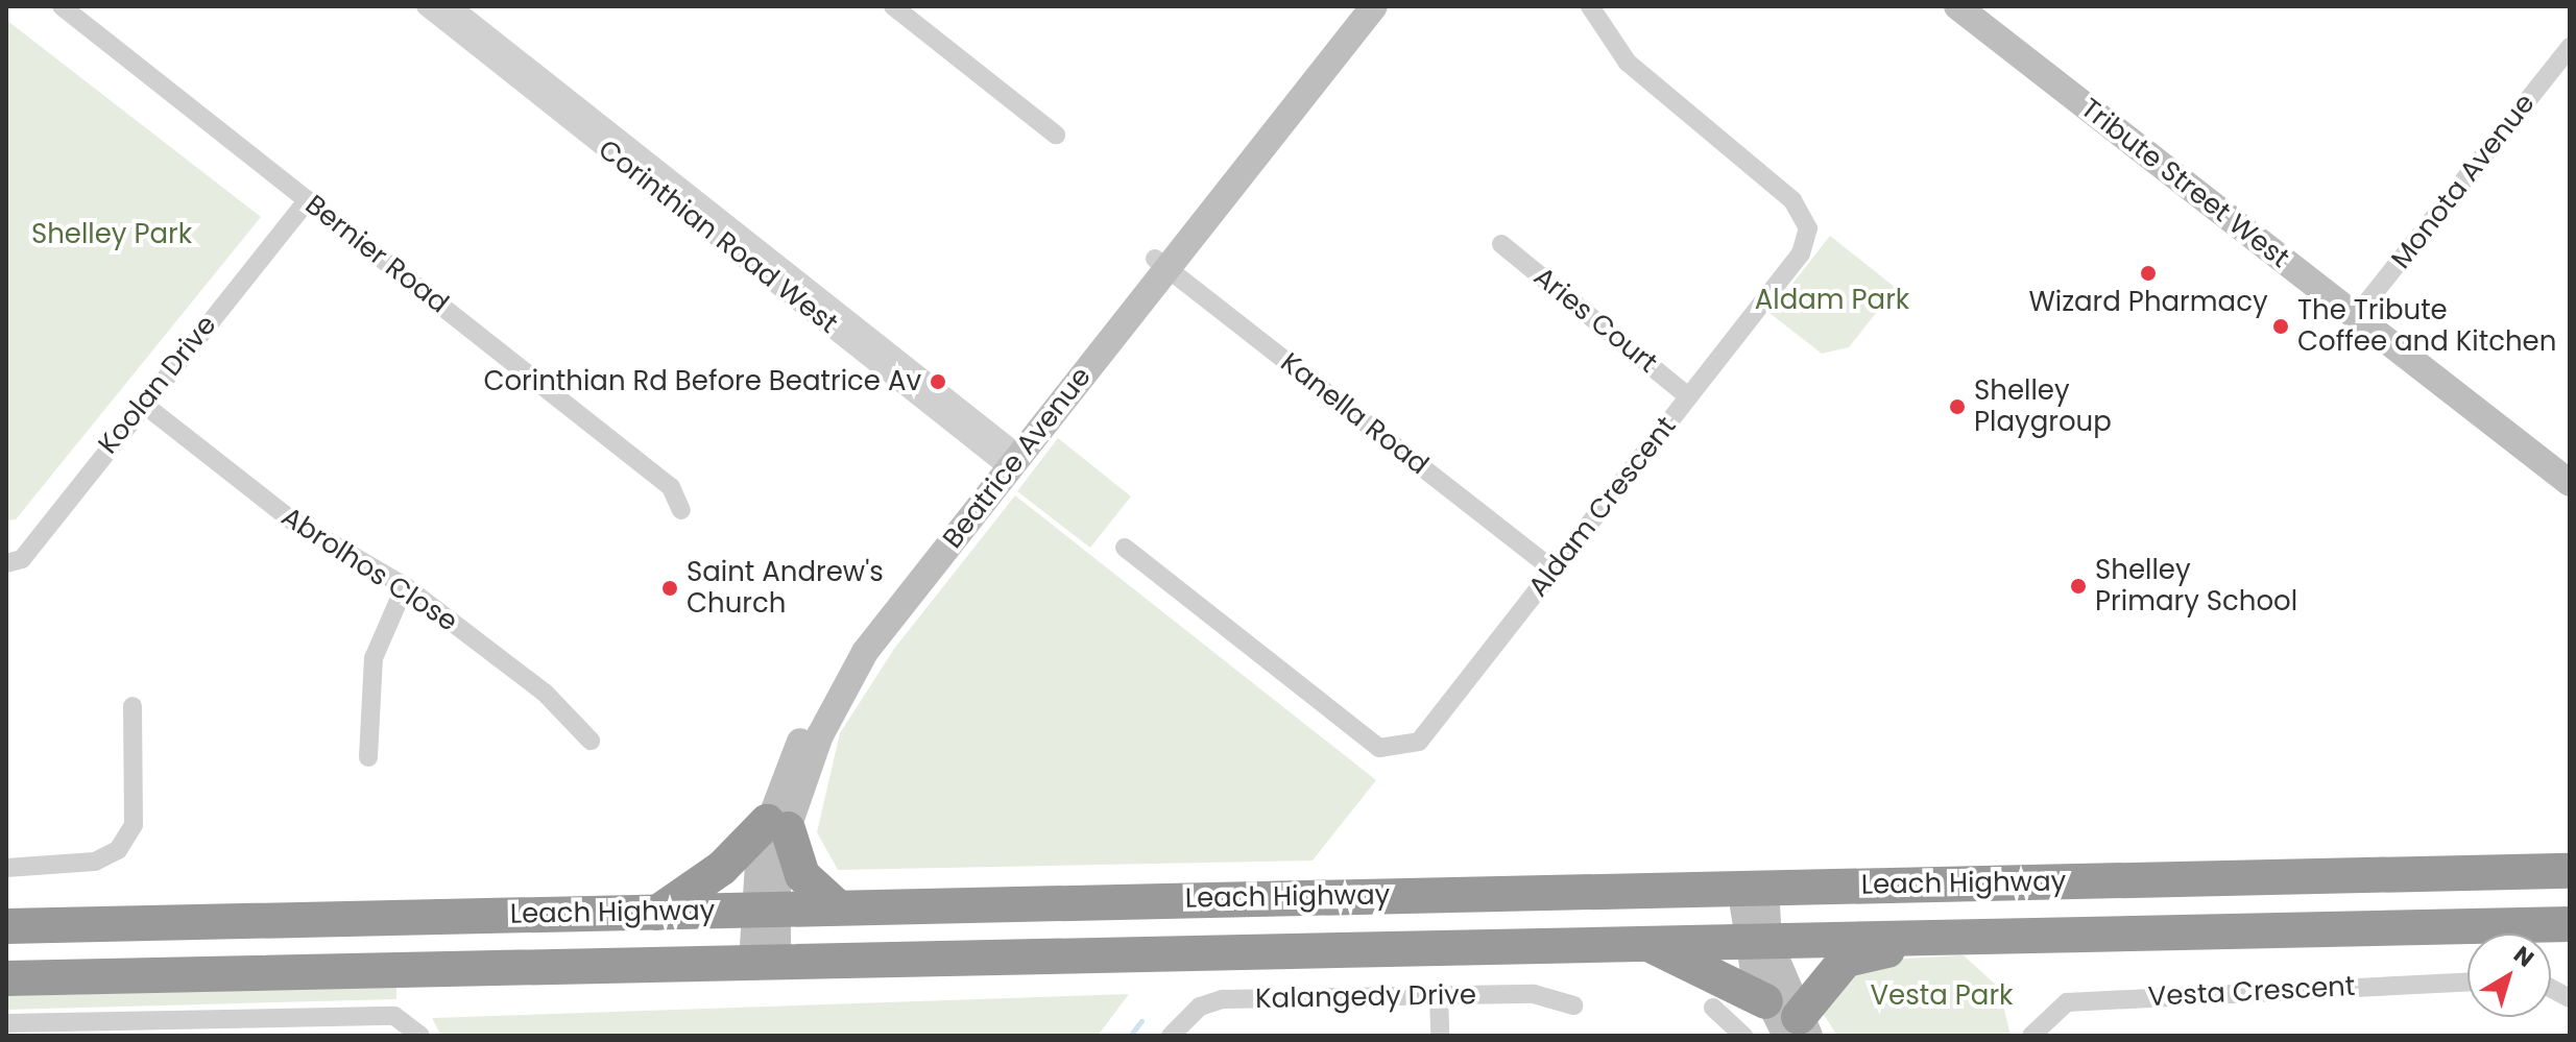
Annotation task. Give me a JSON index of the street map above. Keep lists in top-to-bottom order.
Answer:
{
  "streets": {
    "highway": ["Leach Highway"],
    "street": [
      "Monota Avenue",
      "Tribute Street West",
      "Corinthian Road West",
      "Bernier Road",
      "Aries Court",
      "Koolan Drive",
      "Kanella Road",
      "Beatrice Avenue",
      "Aldam Crescent",
      "Abrolhos Close",
      "Vesta Crescent",
      "Kalangedy Drive"
    ]
  },
  "crossings": [
    ["Monota Avenue", "Tribute Street West"],
    ["Corinthian Road West", "Beatrice Avenue"],
    ["Bernier Road", "Koolan Drive"],
    ["Aries Court", "Aldam Crescent"],
    ["Koolan Drive", "Abrolhos Close"],
    ["Kanella Road", "Beatrice Avenue"],
    ["Kanella Road", "Aldam Crescent"],
    ["Beatrice Avenue", "Leach Highway"]
  ],
  "parks": ["Shelley Park", "Aldam Park", "Vesta Park"],
  "places": [
    "Wizard Pharmacy",
    "The Tribute Coffee and Kitchen",
    "Corinthian Rd Before Beatrice Av",
    "Shelley Playgroup",
    "Shelley Primary School",
    "Saint Andrew's Church"
  ],
  "north": "top right"
}
